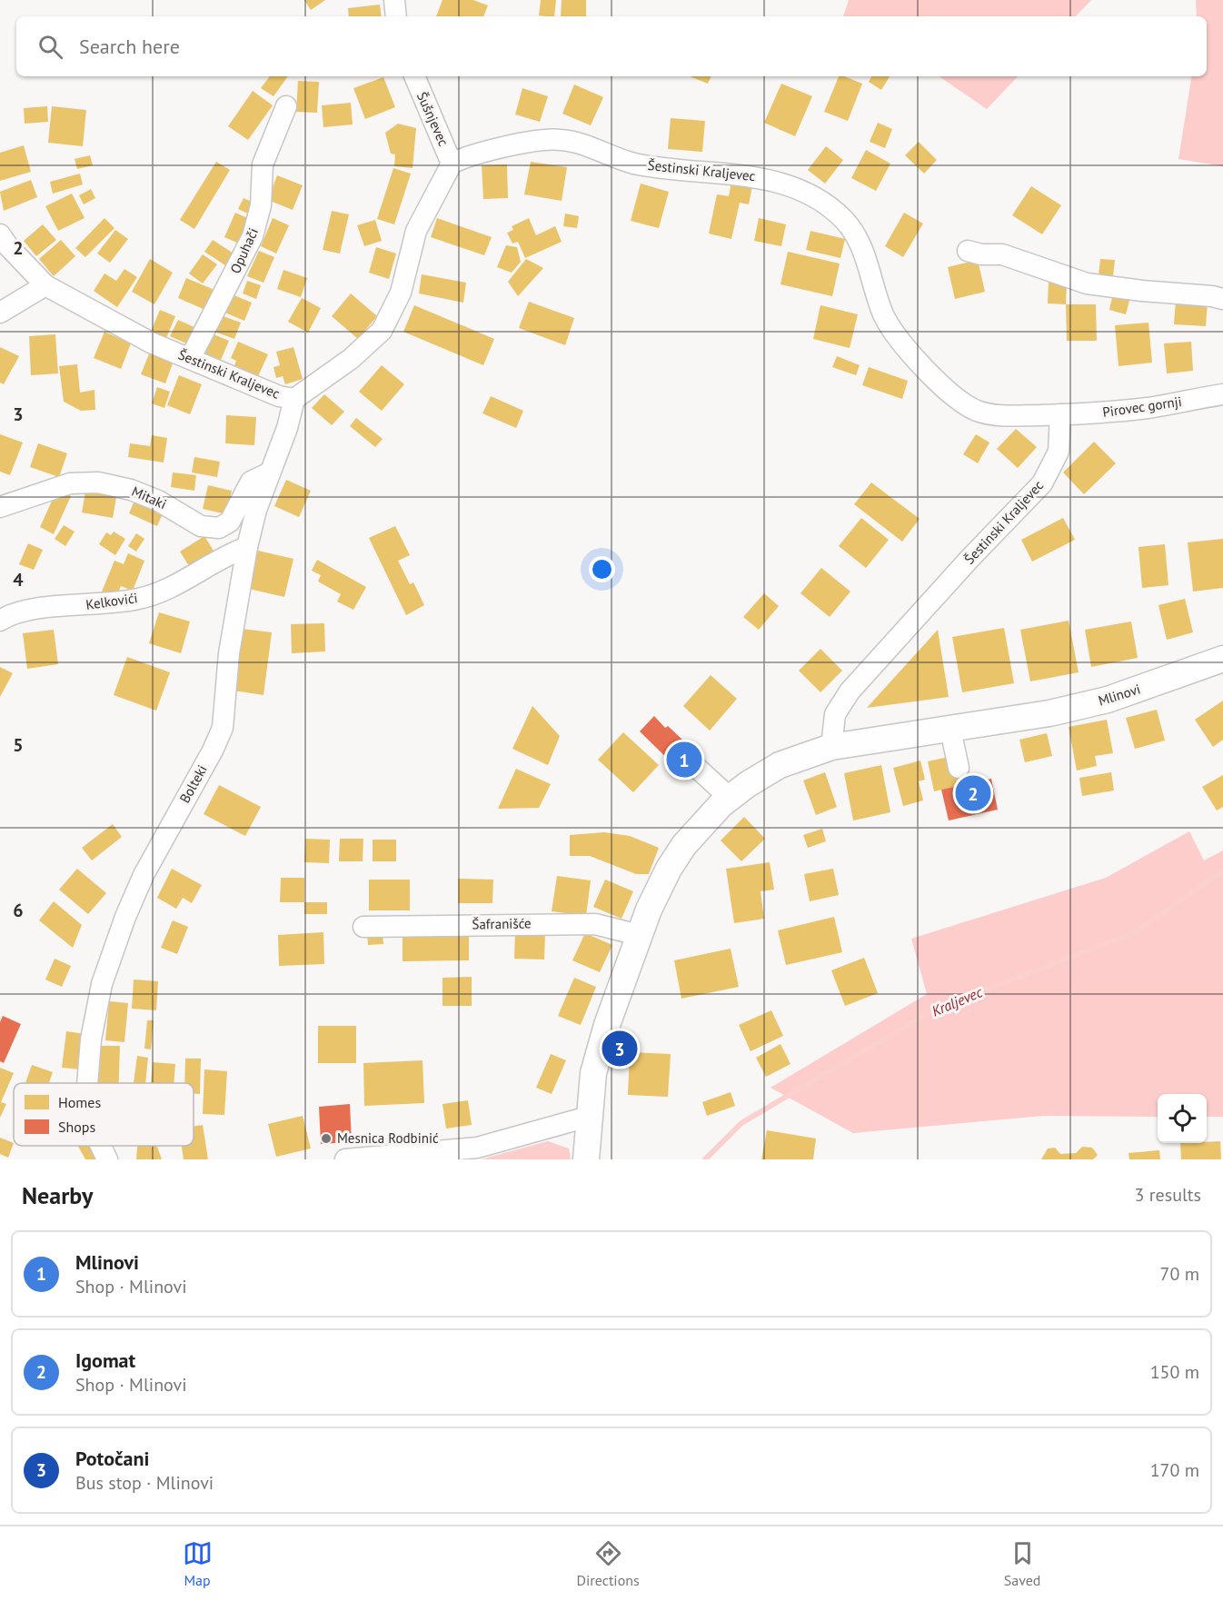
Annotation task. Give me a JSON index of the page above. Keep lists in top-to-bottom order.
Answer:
{
  "streets": {
    "main road": ["Mlinovi"],
    "street": [
      "Šušnjevec",
      "Šestinski Kraljevec",
      "Opuhači",
      "Pirovec gornji",
      "Mitaki",
      "Kelkovići",
      "Bolteki",
      "Šafranišće"
    ]
  },
  "crossings": [
    ["Šušnjevec", "Šestinski Kraljevec"],
    ["Šestinski Kraljevec", "Opuhači"],
    ["Šestinski Kraljevec", "Pirovec gornji"],
    ["Šestinski Kraljevec", "Mlinovi"],
    ["Šestinski Kraljevec", "Bolteki"],
    ["Mitaki", "Bolteki"],
    ["Kelkovići", "Bolteki"],
    ["Mlinovi", "Šafranišće"]
  ],
  "water": ["Kraljevec"],
  "places": ["Mesnica Rodbinić"],
  "legend": ["Homes", "Shops"],
  "page": {
    "search": "Search here",
    "pins": ["1", "2", "3"],
    "heading": ["Nearby", "3 results"],
    "list": [
      {
        "mark": "1",
        "name": "Mlinovi",
        "note": "Shop · Mlinovi",
        "value": "70 m"
      },
      {
        "mark": "2",
        "name": "Igomat",
        "note": "Shop · Mlinovi",
        "value": "150 m"
      },
      {
        "mark": "3",
        "name": "Potočani",
        "note": "Bus stop · Mlinovi",
        "value": "170 m"
      }
    ],
    "nav": ["Map", "Directions", "Saved"]
  },
  "grid": {
    "rows": [
      "2",
      "3",
      "4",
      "5",
      "6"
    ]
  }
}
